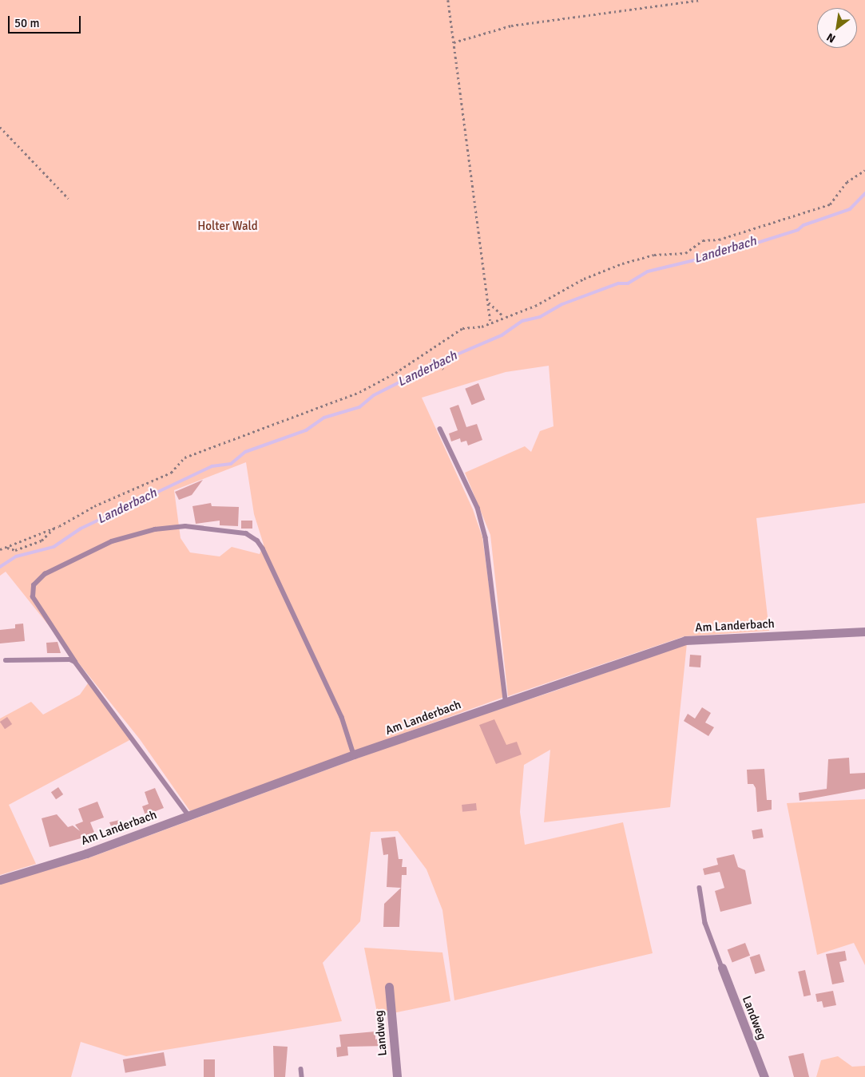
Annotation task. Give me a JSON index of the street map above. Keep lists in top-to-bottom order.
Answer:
{
  "streets": {
    "street": ["Am Landerbach", "Landweg"]
  },
  "water": ["Landerbach"],
  "parks": ["Holter Wald"],
  "scale_bar": "50 m",
  "north": "bottom left"
}
